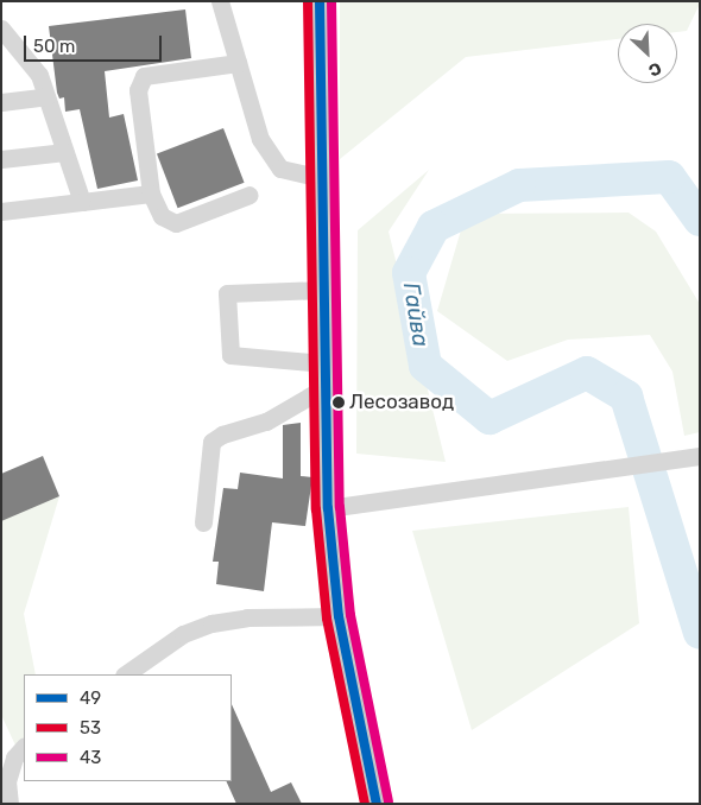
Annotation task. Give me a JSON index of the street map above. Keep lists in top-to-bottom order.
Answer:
{
  "water": ["Гайва"],
  "places": ["Лесозавод"],
  "lines": ["transit line 49", "transit line 53", "transit line 43"],
  "legend": ["49", "53", "43"],
  "scale_bar": "50 m",
  "north": "bottom right"
}
